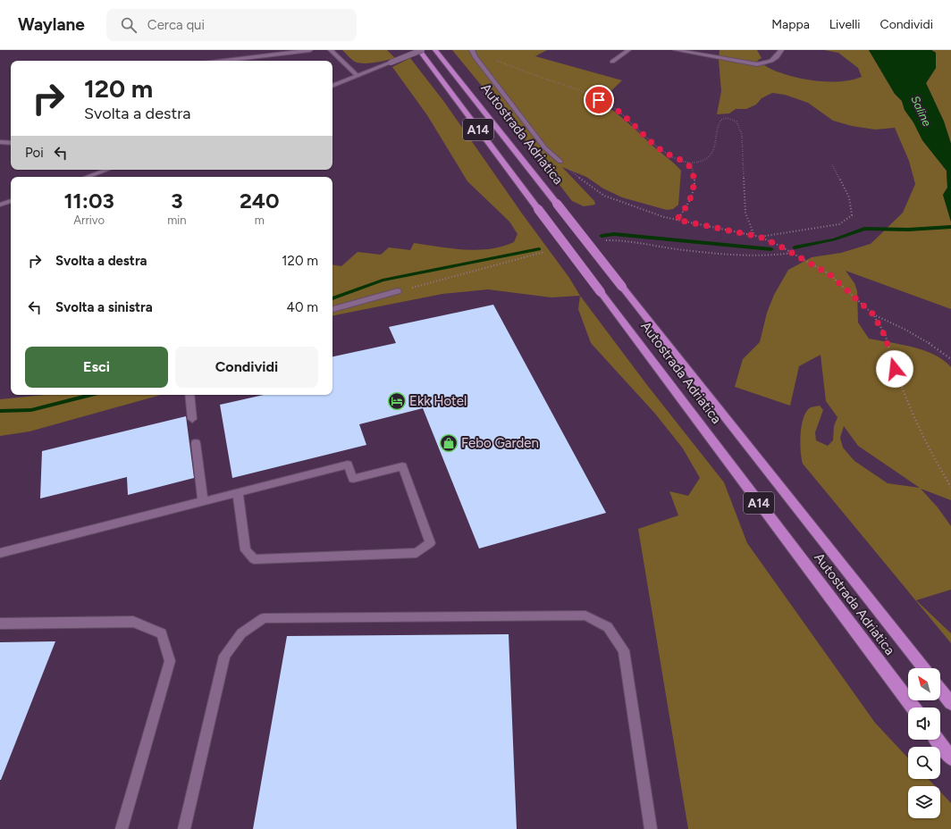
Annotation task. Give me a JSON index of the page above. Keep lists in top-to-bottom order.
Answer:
{
  "streets": {
    "highway": ["A14", "Autostrada Adriatica"]
  },
  "water": ["Saline"],
  "places": {
    "hotel": ["Ekk Hotel"],
    "shop": ["Febo Garden"]
  },
  "north": "top left",
  "page": {
    "header": "Waylane",
    "search": "Cerca qui",
    "nav": ["Mappa", "Livelli", "Condividi"],
    "turn": ["120 m", "Svolta a destra"],
    "then": "Poi",
    "eta": [
      "11:03",
      "Arrivo",
      "3",
      "min",
      "240",
      "m"
    ],
    "list": [
      {
        "name": "Svolta a destra",
        "value": "120 m"
      },
      {
        "name": "Svolta a sinistra",
        "value": "40 m"
      }
    ],
    "buttons": ["Esci", "Condividi"]
  }
}
